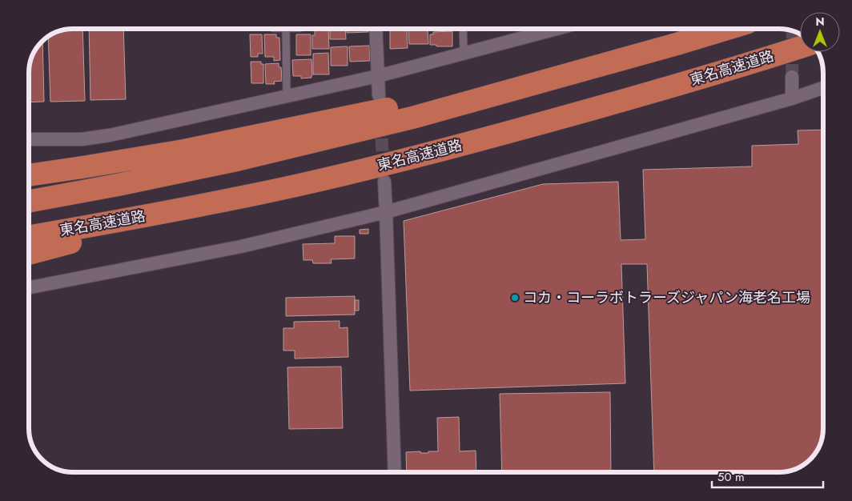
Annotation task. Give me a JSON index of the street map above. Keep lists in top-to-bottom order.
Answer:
{
  "streets": {
    "highway": ["東名高速道路"]
  },
  "places": ["コカ・コーラボトラーズジャパン海老名工場"],
  "scale_bar": "50 m",
  "north": "top"
}
